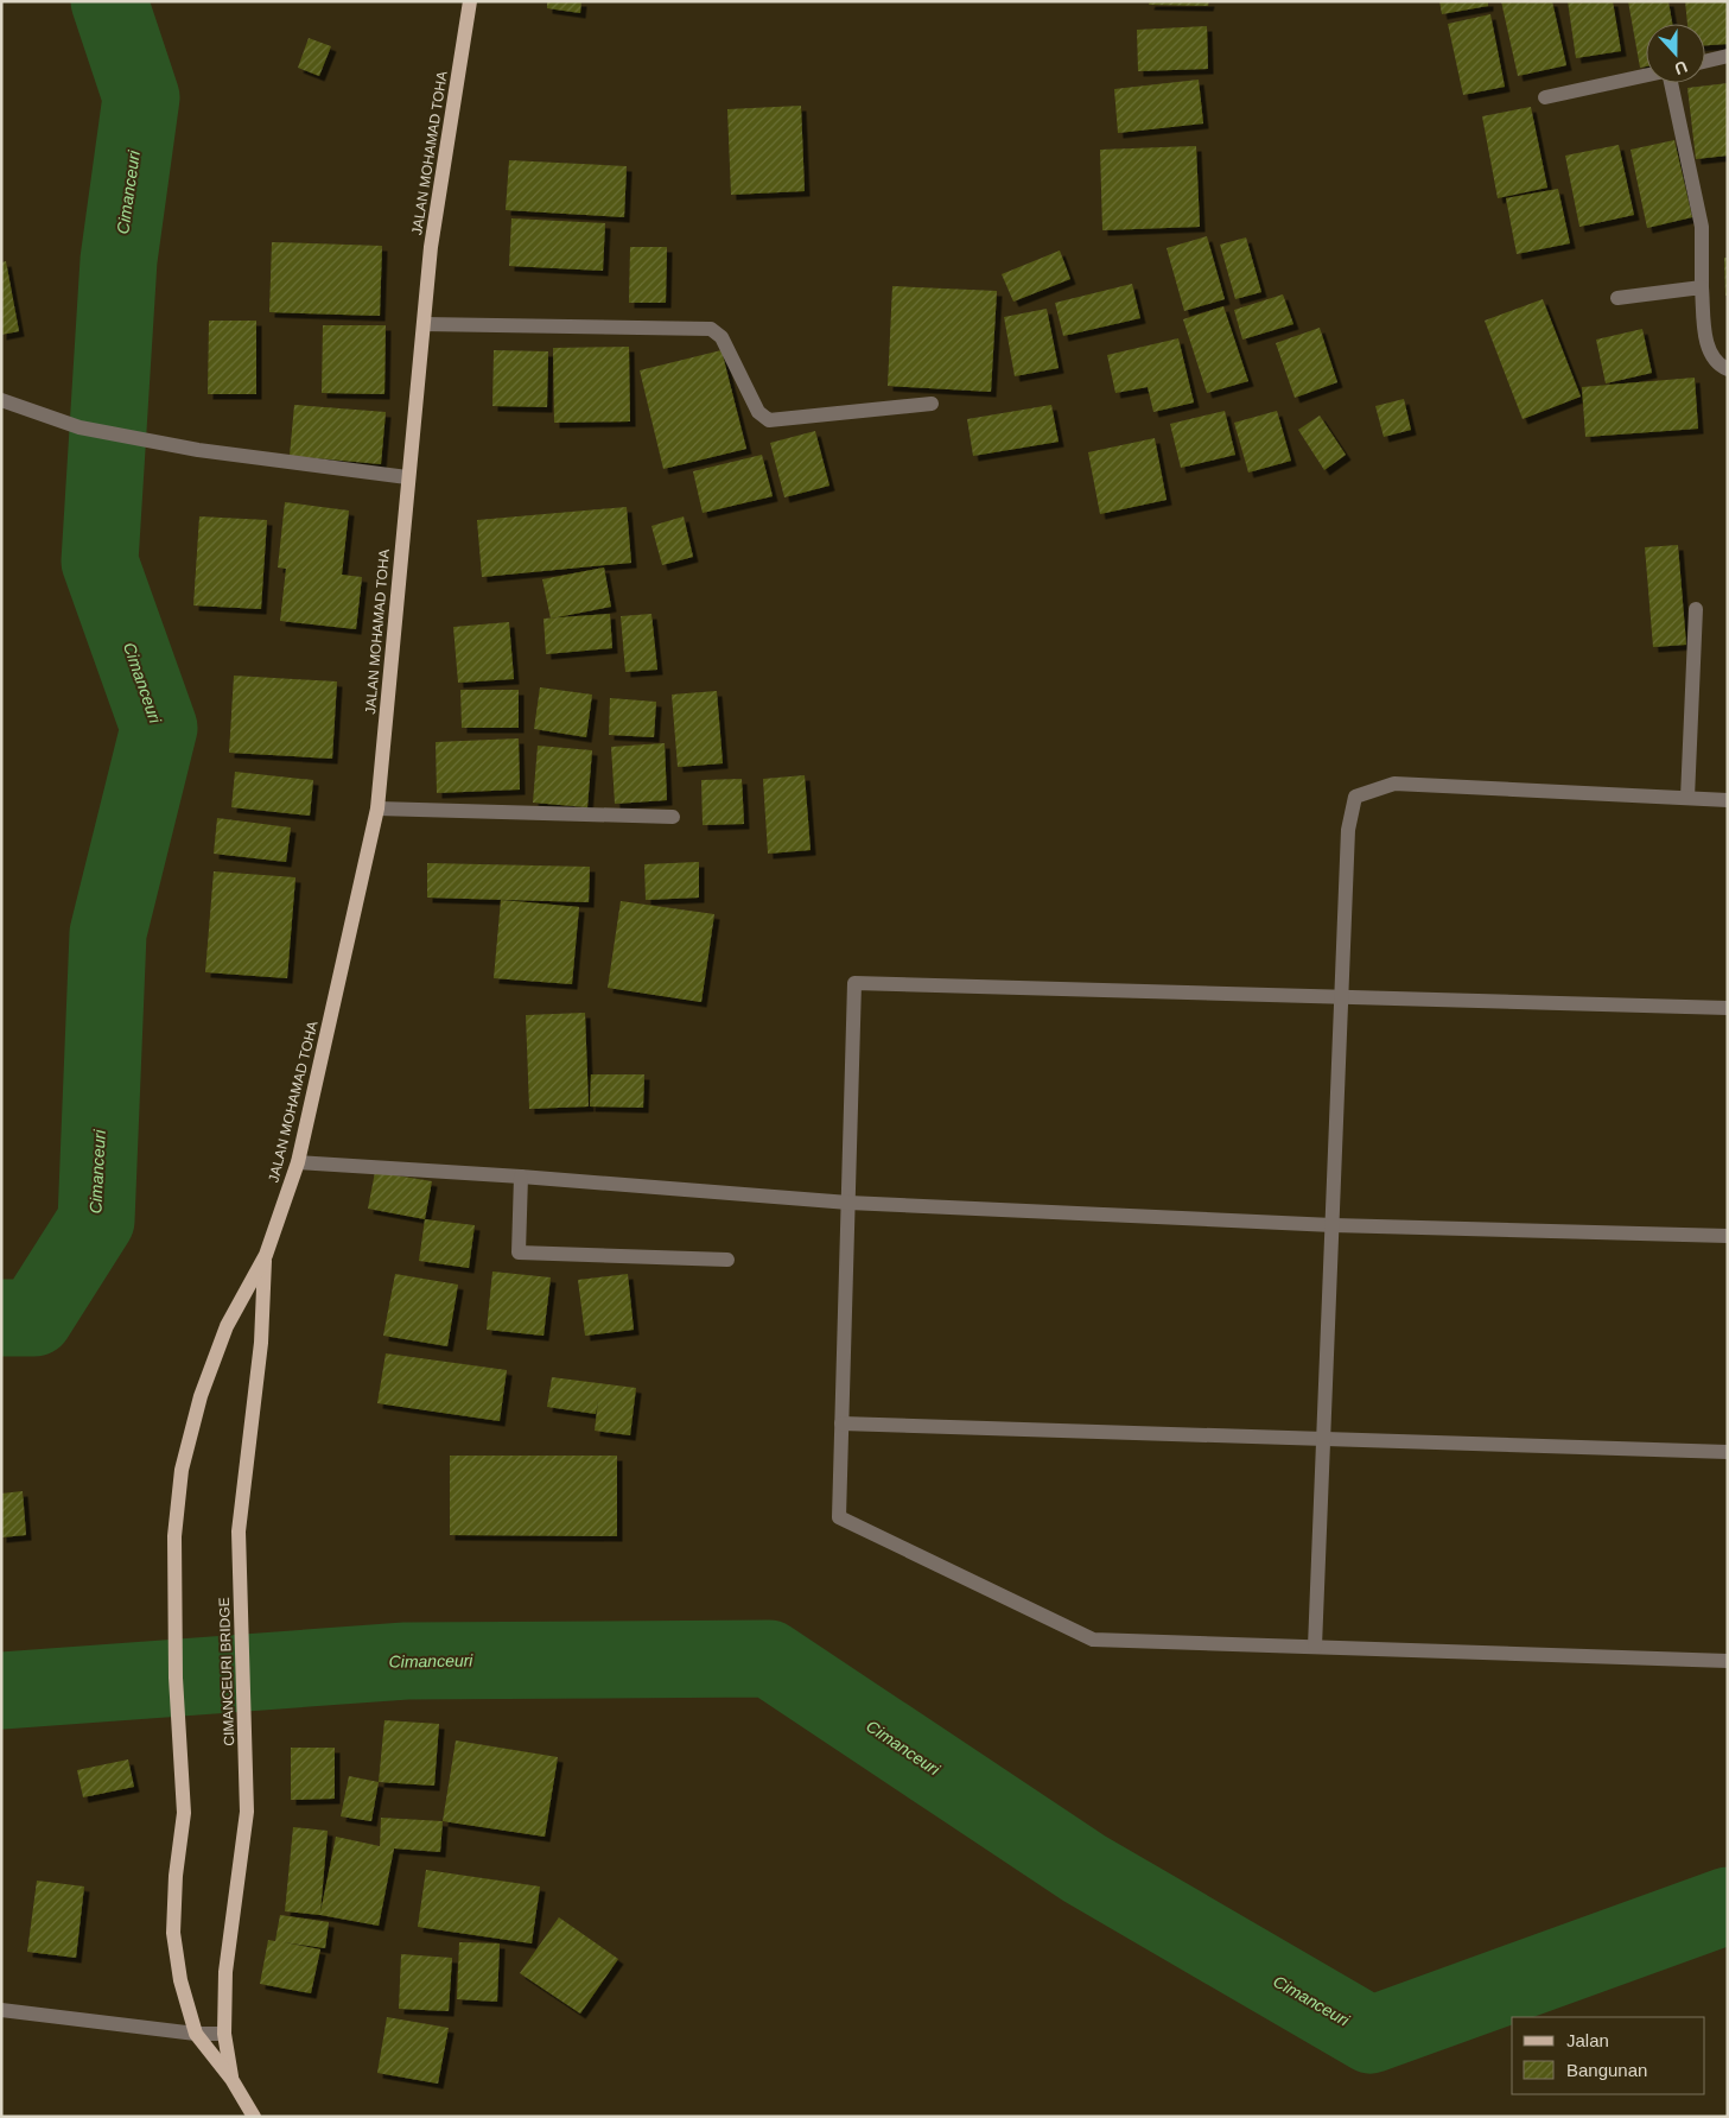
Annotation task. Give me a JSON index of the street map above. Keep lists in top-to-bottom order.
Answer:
{
  "streets": {
    "main road": ["JALAN MOHAMAD TOHA", "CIMANCEURI BRIDGE"]
  },
  "crossings": [
    ["JALAN MOHAMAD TOHA", "CIMANCEURI BRIDGE"]
  ],
  "water": ["Cimanceuri"],
  "legend": ["Jalan", "Bangunan"],
  "north": "bottom"
}
